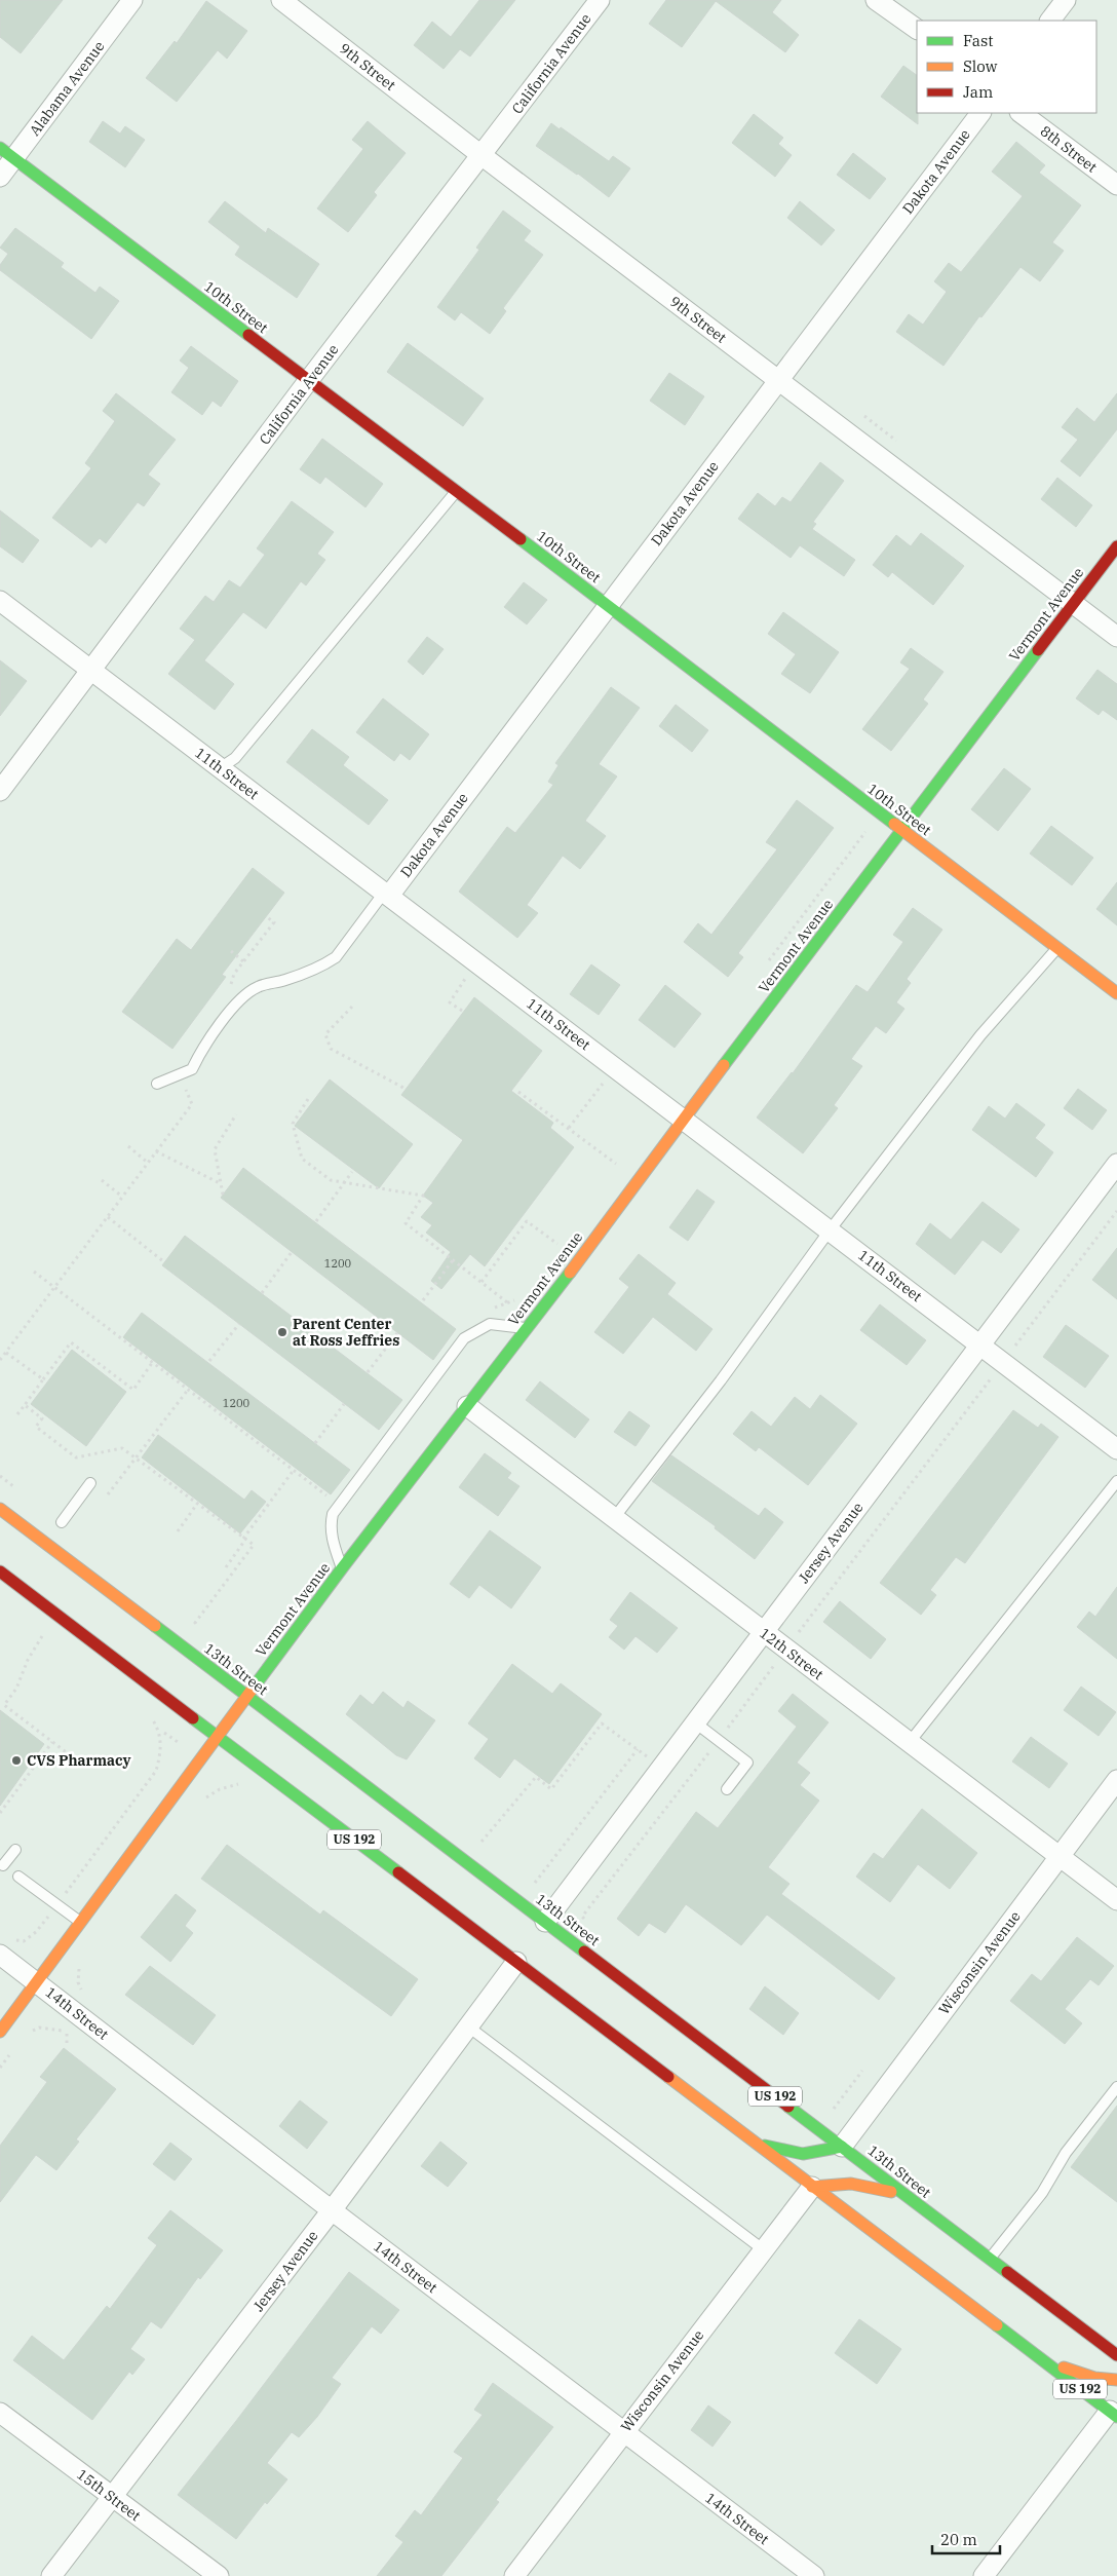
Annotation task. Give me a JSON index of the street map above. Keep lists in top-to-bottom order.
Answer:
{
  "streets": {
    "main road": [
      "10th Street",
      "Vermont Avenue",
      "13th Street",
      "US 192"
    ],
    "street": [
      "California Avenue",
      "9th Street",
      "Alabama Avenue",
      "8th Street",
      "Dakota Avenue",
      "11th Street",
      "Jersey Avenue",
      "12th Street",
      "Wisconsin Avenue",
      "14th Street",
      "15th Street"
    ]
  },
  "crossings": [
    ["California Avenue", "9th Street"],
    ["California Avenue", "10th Street"],
    ["California Avenue", "11th Street"],
    ["9th Street", "Dakota Avenue"],
    ["9th Street", "Vermont Avenue"],
    ["Alabama Avenue", "10th Street"],
    ["Dakota Avenue", "10th Street"],
    ["Dakota Avenue", "11th Street"],
    ["10th Street", "Vermont Avenue"],
    ["Vermont Avenue", "11th Street"],
    ["Vermont Avenue", "12th Street"],
    ["Vermont Avenue", "13th Street"],
    ["Vermont Avenue", "US 192"],
    ["Vermont Avenue", "14th Street"],
    ["11th Street", "Jersey Avenue"],
    ["Jersey Avenue", "12th Street"],
    ["Jersey Avenue", "13th Street"],
    ["Jersey Avenue", "US 192"],
    ["Jersey Avenue", "14th Street"],
    ["Jersey Avenue", "15th Street"],
    ["12th Street", "Wisconsin Avenue"],
    ["13th Street", "Wisconsin Avenue"],
    ["US 192", "Wisconsin Avenue"],
    ["Wisconsin Avenue", "14th Street"]
  ],
  "places": ["Parent Center at Ross Jeffries", "CVS Pharmacy"],
  "house_numbers": ["1200", "1200"],
  "legend": ["Fast", "Slow", "Jam"],
  "scale_bar": "20 m"
}
